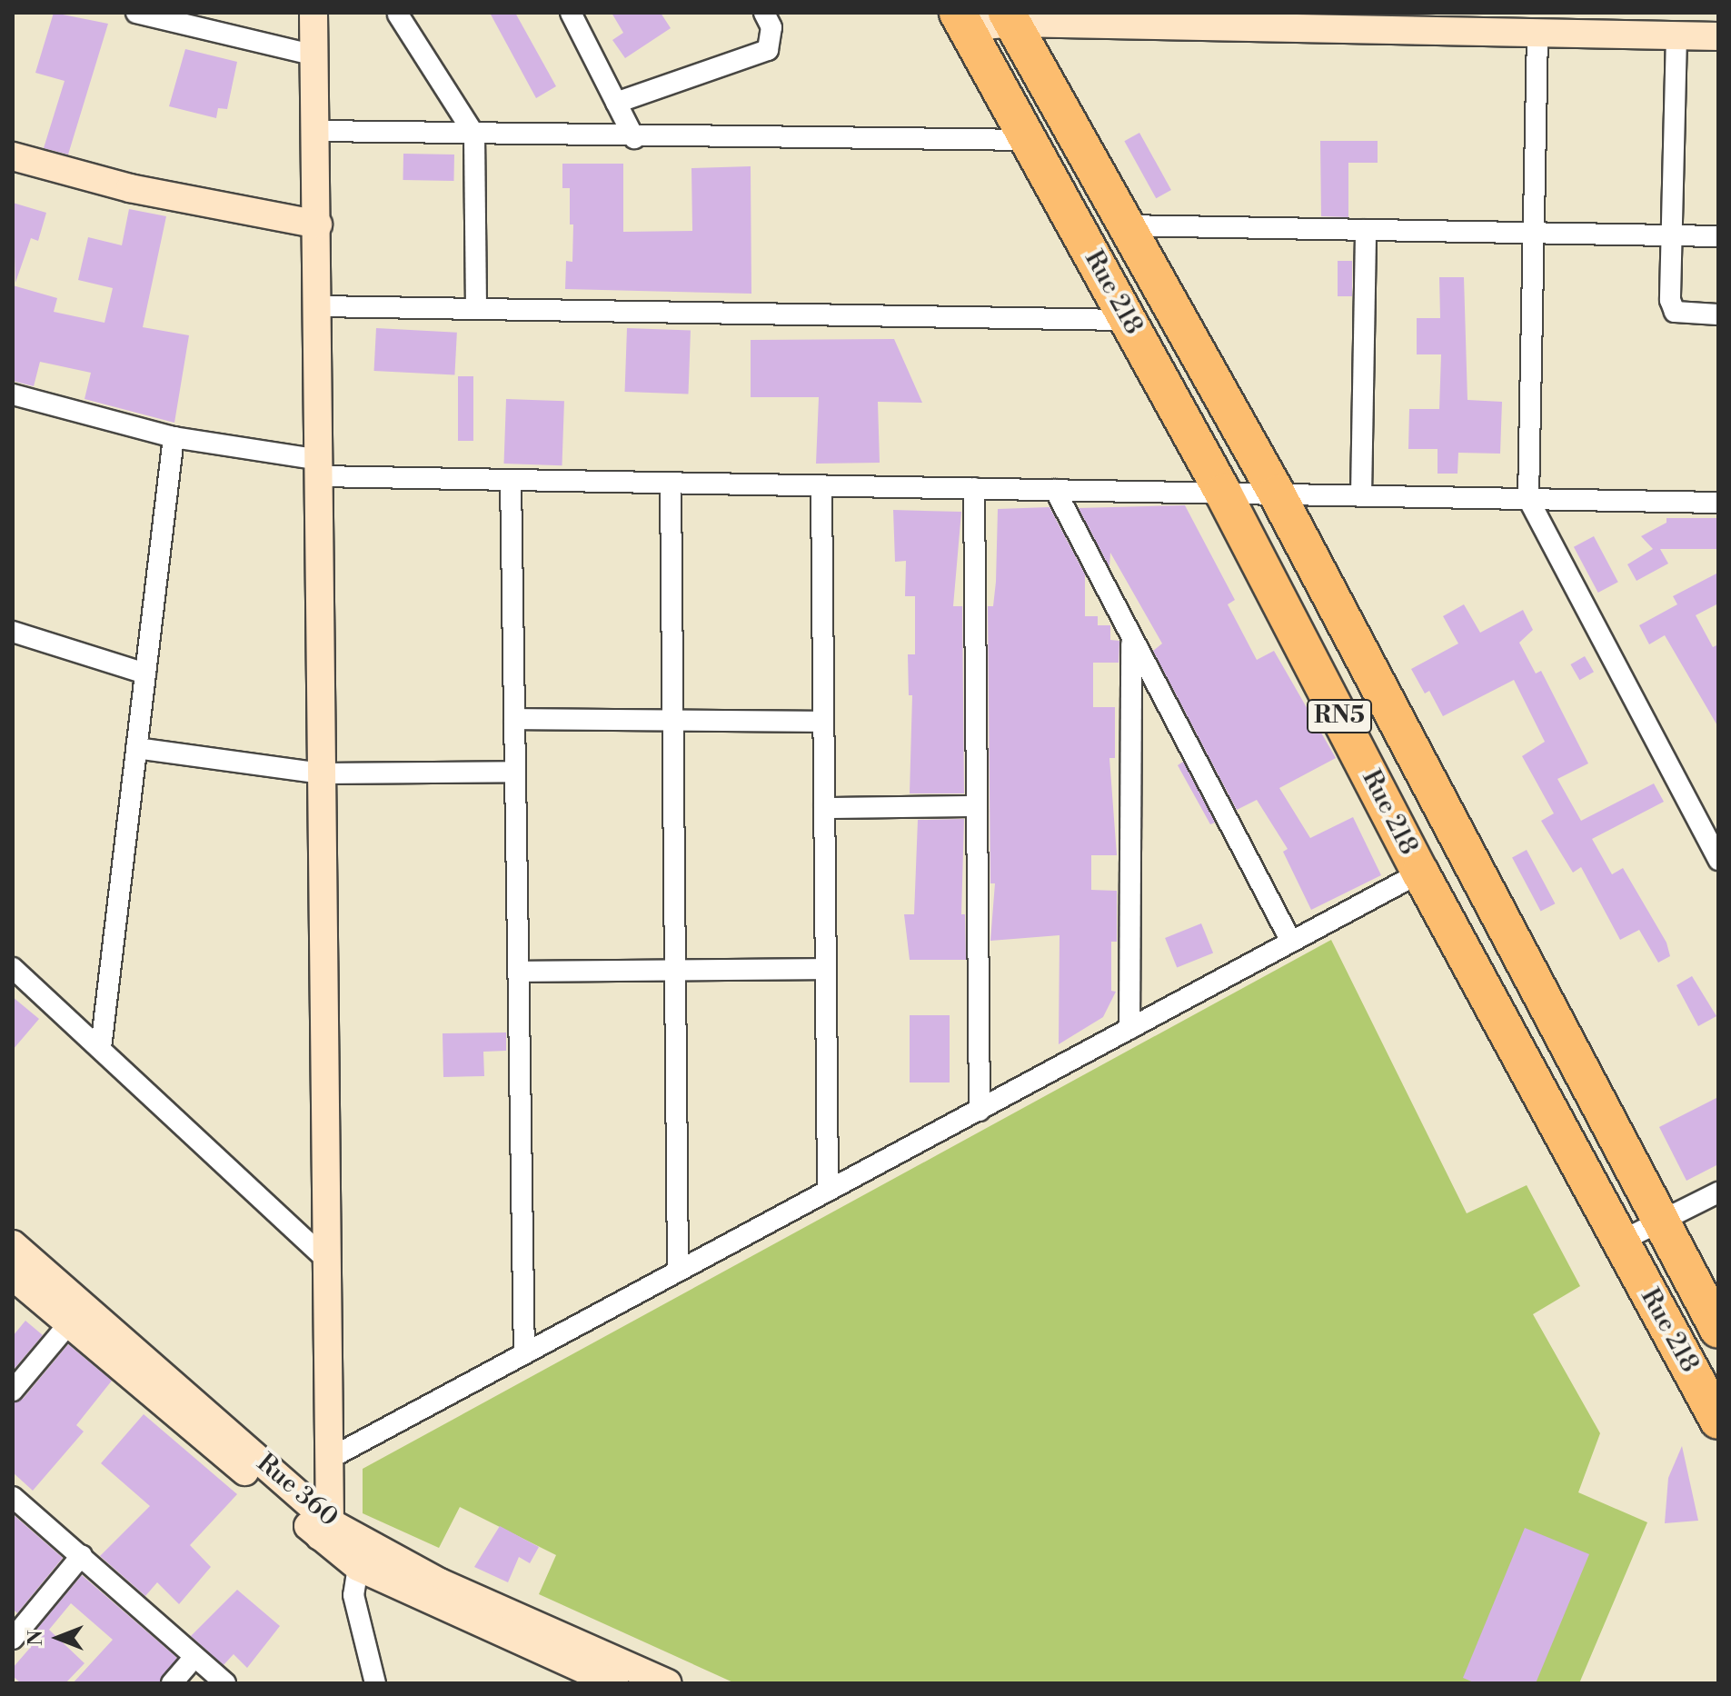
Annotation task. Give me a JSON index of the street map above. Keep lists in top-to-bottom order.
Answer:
{
  "streets": {
    "highway": ["Rue 218", "RN5"],
    "street": ["Rue 360"]
  },
  "north": "left"
}
